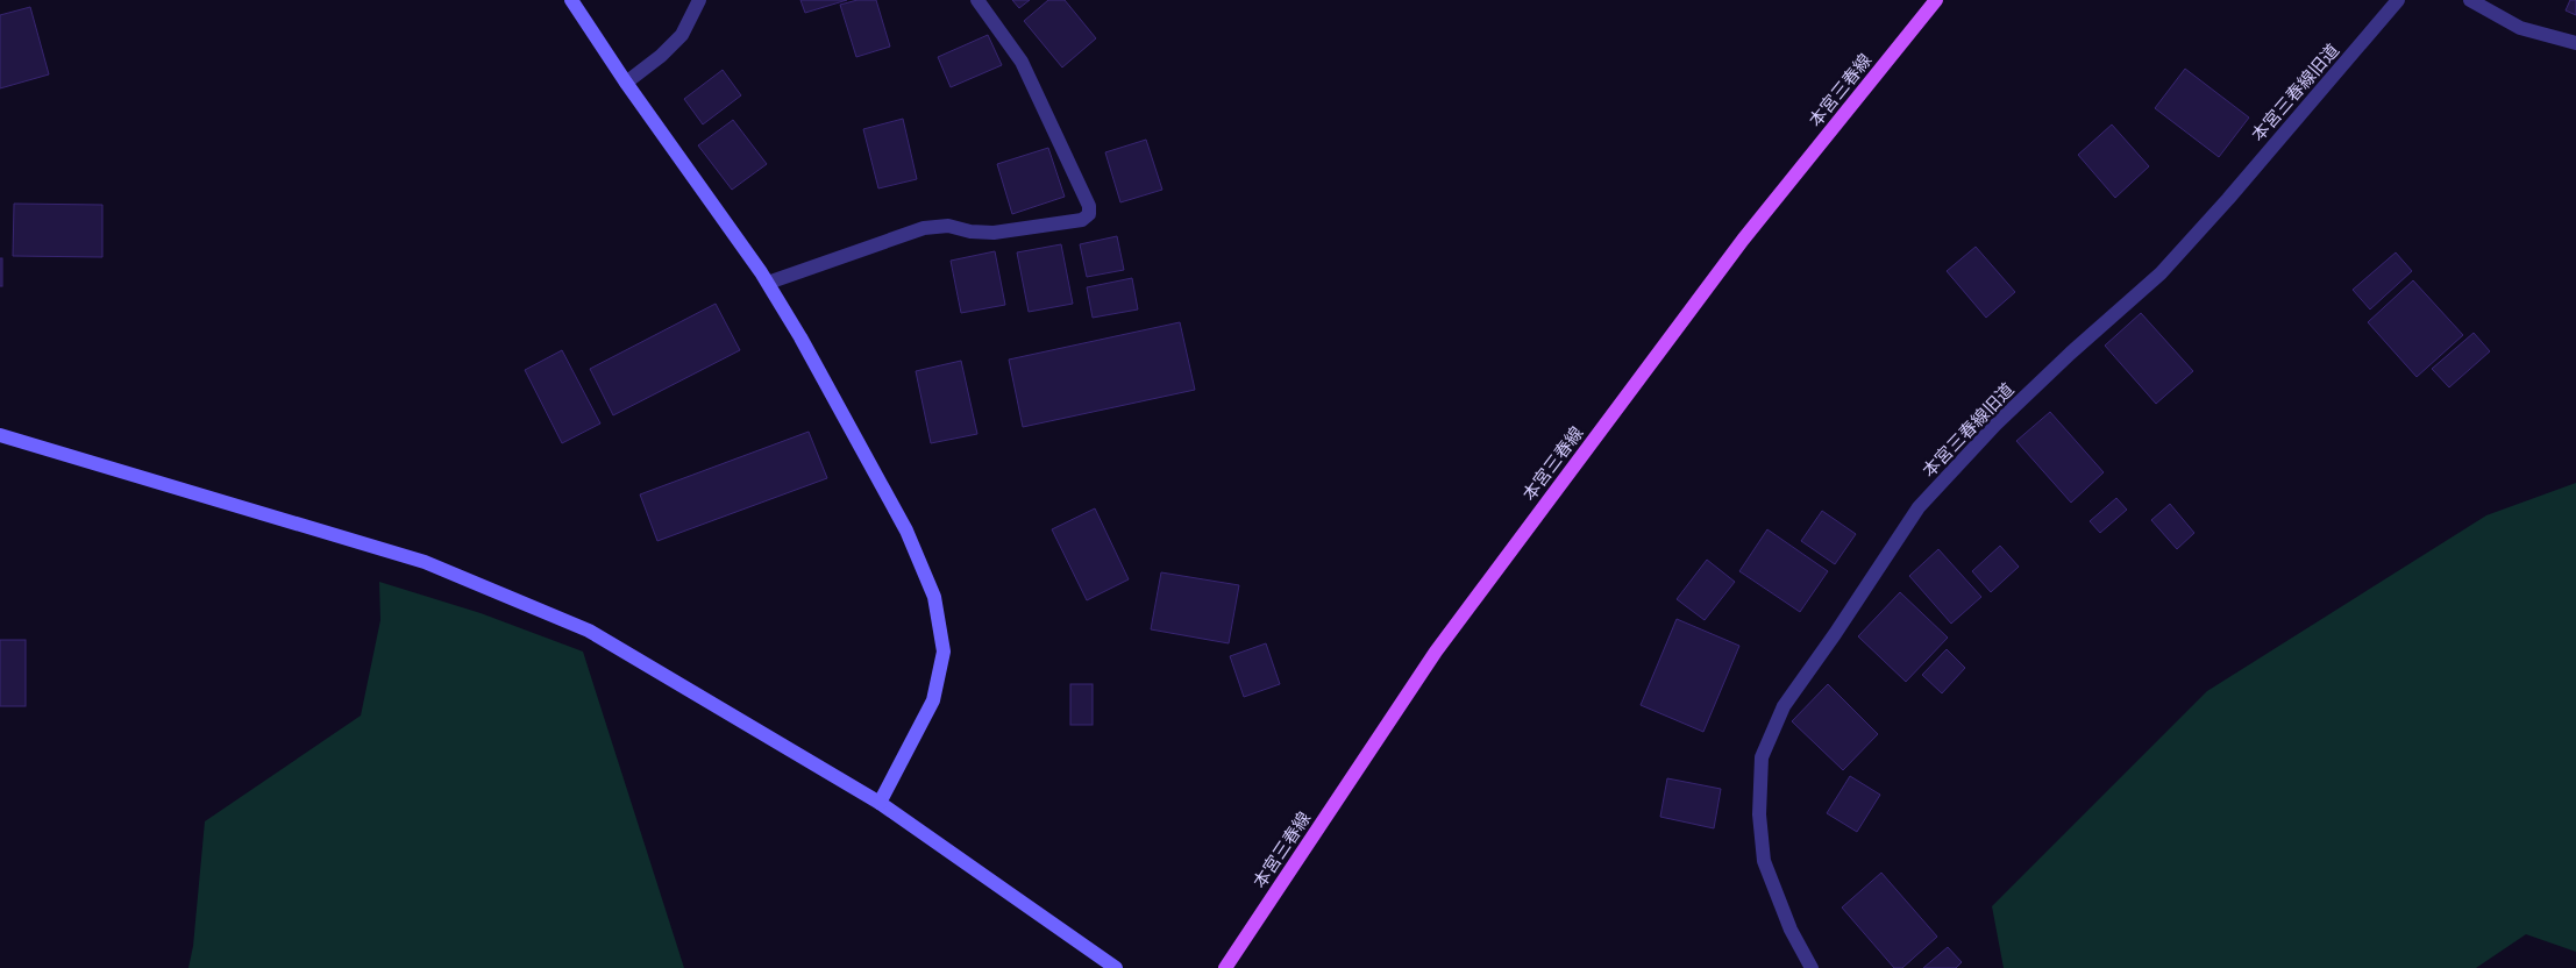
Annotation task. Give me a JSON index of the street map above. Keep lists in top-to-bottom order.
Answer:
{
  "streets": {
    "main road": ["本宮三春線"],
    "street": ["本宮三春線旧道"]
  }
}
